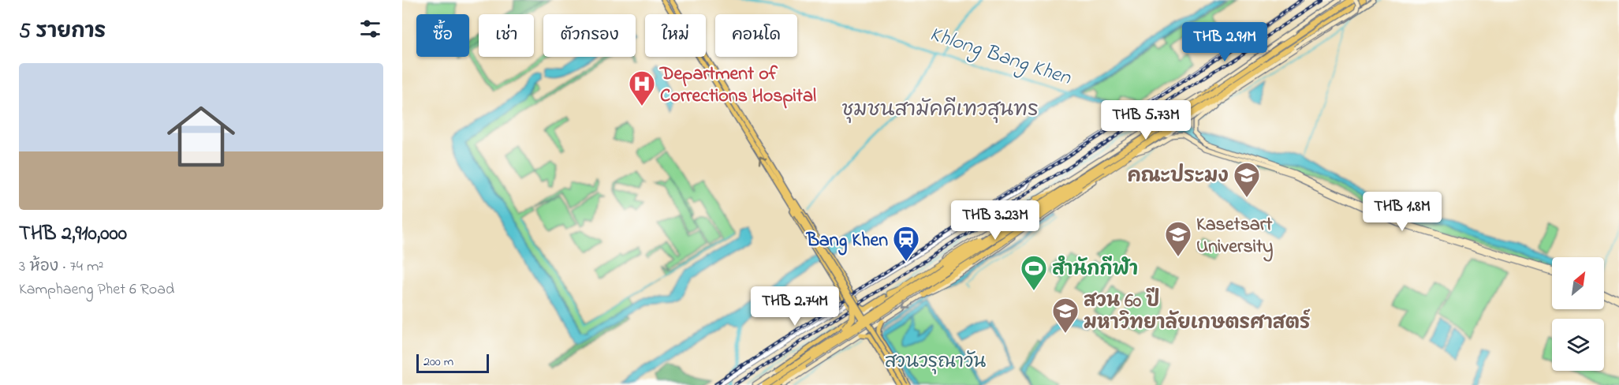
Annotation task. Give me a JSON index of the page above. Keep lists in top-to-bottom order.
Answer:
{
  "districts": ["ชุมชนสามัคคีเทวสุนทร"],
  "water": ["Khlong Bang Khen"],
  "parks": ["สวนวรุณาวัน"],
  "places": {
    "hospital": ["Department of Corrections Hospital"],
    "school or university": ["คณะประมง", "Kasetsart University", "สวน 60 ปี มหาวิทยาลัยเกษตรศาสตร์"],
    "station": ["Bang Khen"],
    "sports": ["สำนักกีฬา"]
  },
  "scale_bar": "200 m",
  "north": "top right",
  "page": {
    "heading": "5 รายการ",
    "chip": [
      "ซื้อ",
      "เช่า",
      "ตัวกรอง",
      "ใหม่",
      "คอนโด"
    ],
    "price": [
      "THB 2.91M",
      "THB 5.73M",
      "THB 1.8M",
      "THB 3.23M",
      "THB 2.74M"
    ],
    "list": [
      {
        "name": "THB 2,910,000",
        "note": "3 ห้อง · 74 m² · Kamphaeng Phet 6 Road"
      }
    ],
    "scale": "200 m"
  }
}
